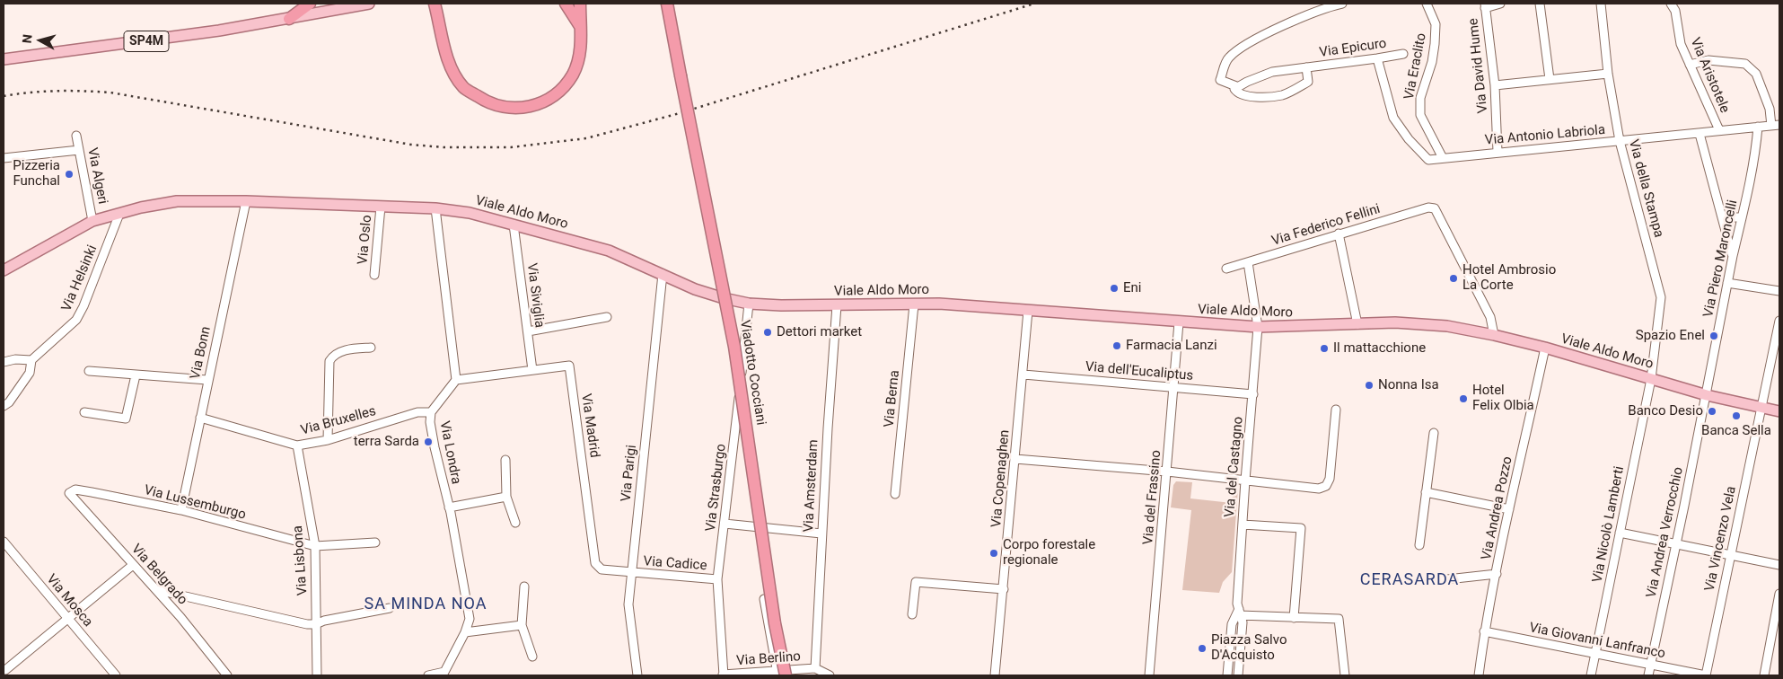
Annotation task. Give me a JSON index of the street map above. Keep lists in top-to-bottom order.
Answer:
{
  "streets": {
    "highway": ["Viadotto Cocciani"],
    "main road": ["SP4M", "Viale Aldo Moro"],
    "street": [
      "Via Epicuro",
      "Via David Hume",
      "Via Eraclito",
      "Via Aristotele",
      "Via Antonio Labriola",
      "Via Algeri",
      "Via della Stampa",
      "Via Federico Fellini",
      "Via Oslo",
      "Via Piero Maroncelli",
      "Via Helsinki",
      "Via Siviglia",
      "Via Bonn",
      "Via dell'Eucaliptus",
      "Via Berna",
      "Via Bruxelles",
      "Via Madrid",
      "Via Londra",
      "Via del Castagno",
      "Via Parigi",
      "Via Copenaghen",
      "Via Amsterdam",
      "Via Strasburgo",
      "Via del Frassino",
      "Via Lussemburgo",
      "Via Andrea Pozzo",
      "Via Nicolò Lamberti",
      "Via Andrea Verrocchio",
      "Via Vincenzo Vela",
      "Via Lisbona",
      "Via Cadice",
      "Via Belgrado",
      "Via Mosca",
      "Via Giovanni Lanfranco",
      "Via Berlino"
    ]
  },
  "crossings": [
    ["Via Epicuro", "Via Antonio Labriola"],
    ["Via David Hume", "Via Antonio Labriola"],
    ["Via Eraclito", "Via Antonio Labriola"],
    ["Via Aristotele", "Via Antonio Labriola"],
    ["Via Antonio Labriola", "Via della Stampa"],
    ["Via Antonio Labriola", "Via Piero Maroncelli"],
    ["Via Algeri", "Viale Aldo Moro"],
    ["Via della Stampa", "Viale Aldo Moro"],
    ["Via della Stampa", "Via Nicolò Lamberti"],
    ["Viale Aldo Moro", "Via Federico Fellini"],
    ["Viale Aldo Moro", "Via Oslo"],
    ["Viale Aldo Moro", "Via Piero Maroncelli"],
    ["Viale Aldo Moro", "Via Helsinki"],
    ["Viale Aldo Moro", "Via Siviglia"],
    ["Viale Aldo Moro", "Via Bonn"],
    ["Viale Aldo Moro", "Via Berna"],
    ["Viale Aldo Moro", "Via del Castagno"],
    ["Viale Aldo Moro", "Via Parigi"],
    ["Viale Aldo Moro", "Via Copenaghen"],
    ["Viale Aldo Moro", "Via Amsterdam"],
    ["Viale Aldo Moro", "Via Strasburgo"],
    ["Viale Aldo Moro", "Via del Frassino"],
    ["Viale Aldo Moro", "Via Andrea Pozzo"],
    ["Viale Aldo Moro", "Via Nicolò Lamberti"],
    ["Viale Aldo Moro", "Via Andrea Verrocchio"],
    ["Viale Aldo Moro", "Via Vincenzo Vela"],
    ["Via Federico Fellini", "Via del Castagno"],
    ["Via Piero Maroncelli", "Via Andrea Verrocchio"],
    ["Via Siviglia", "Via Madrid"],
    ["Via Bonn", "Via Bruxelles"],
    ["Via Bonn", "Via Lussemburgo"],
    ["Via dell'Eucaliptus", "Via del Castagno"],
    ["Via dell'Eucaliptus", "Via Copenaghen"],
    ["Via dell'Eucaliptus", "Via del Frassino"],
    ["Viadotto Cocciani", "Via Berlino"],
    ["Via Bruxelles", "Via Londra"],
    ["Via Bruxelles", "Via Lisbona"],
    ["Via Madrid", "Via Londra"],
    ["Via Madrid", "Via Parigi"],
    ["Via Madrid", "Via Cadice"],
    ["Via Parigi", "Via Cadice"],
    ["Via Amsterdam", "Via Berlino"],
    ["Via Strasburgo", "Via Cadice"],
    ["Via Strasburgo", "Via Berlino"],
    ["Via Lussemburgo", "Via Lisbona"],
    ["Via Lussemburgo", "Via Belgrado"],
    ["Via Andrea Pozzo", "Via Giovanni Lanfranco"],
    ["Via Nicolò Lamberti", "Via Giovanni Lanfranco"],
    ["Via Andrea Verrocchio", "Via Giovanni Lanfranco"],
    ["Via Vincenzo Vela", "Via Giovanni Lanfranco"]
  ],
  "districts": ["CERASARDA", "SA MINDA NOA"],
  "places": [
    "Pizzeria Funchal",
    "Hotel Ambrosio La Corte",
    "Eni",
    "Dettori market",
    "Spazio Enel",
    "Farmacia Lanzi",
    "Il mattacchione",
    "Nonna Isa",
    "Hotel Felix Olbia",
    "Banco Desio",
    "Banca Sella",
    "terra Sarda",
    "Corpo forestale regionale",
    "Piazza Salvo D'Acquisto"
  ],
  "north": "left"
}
